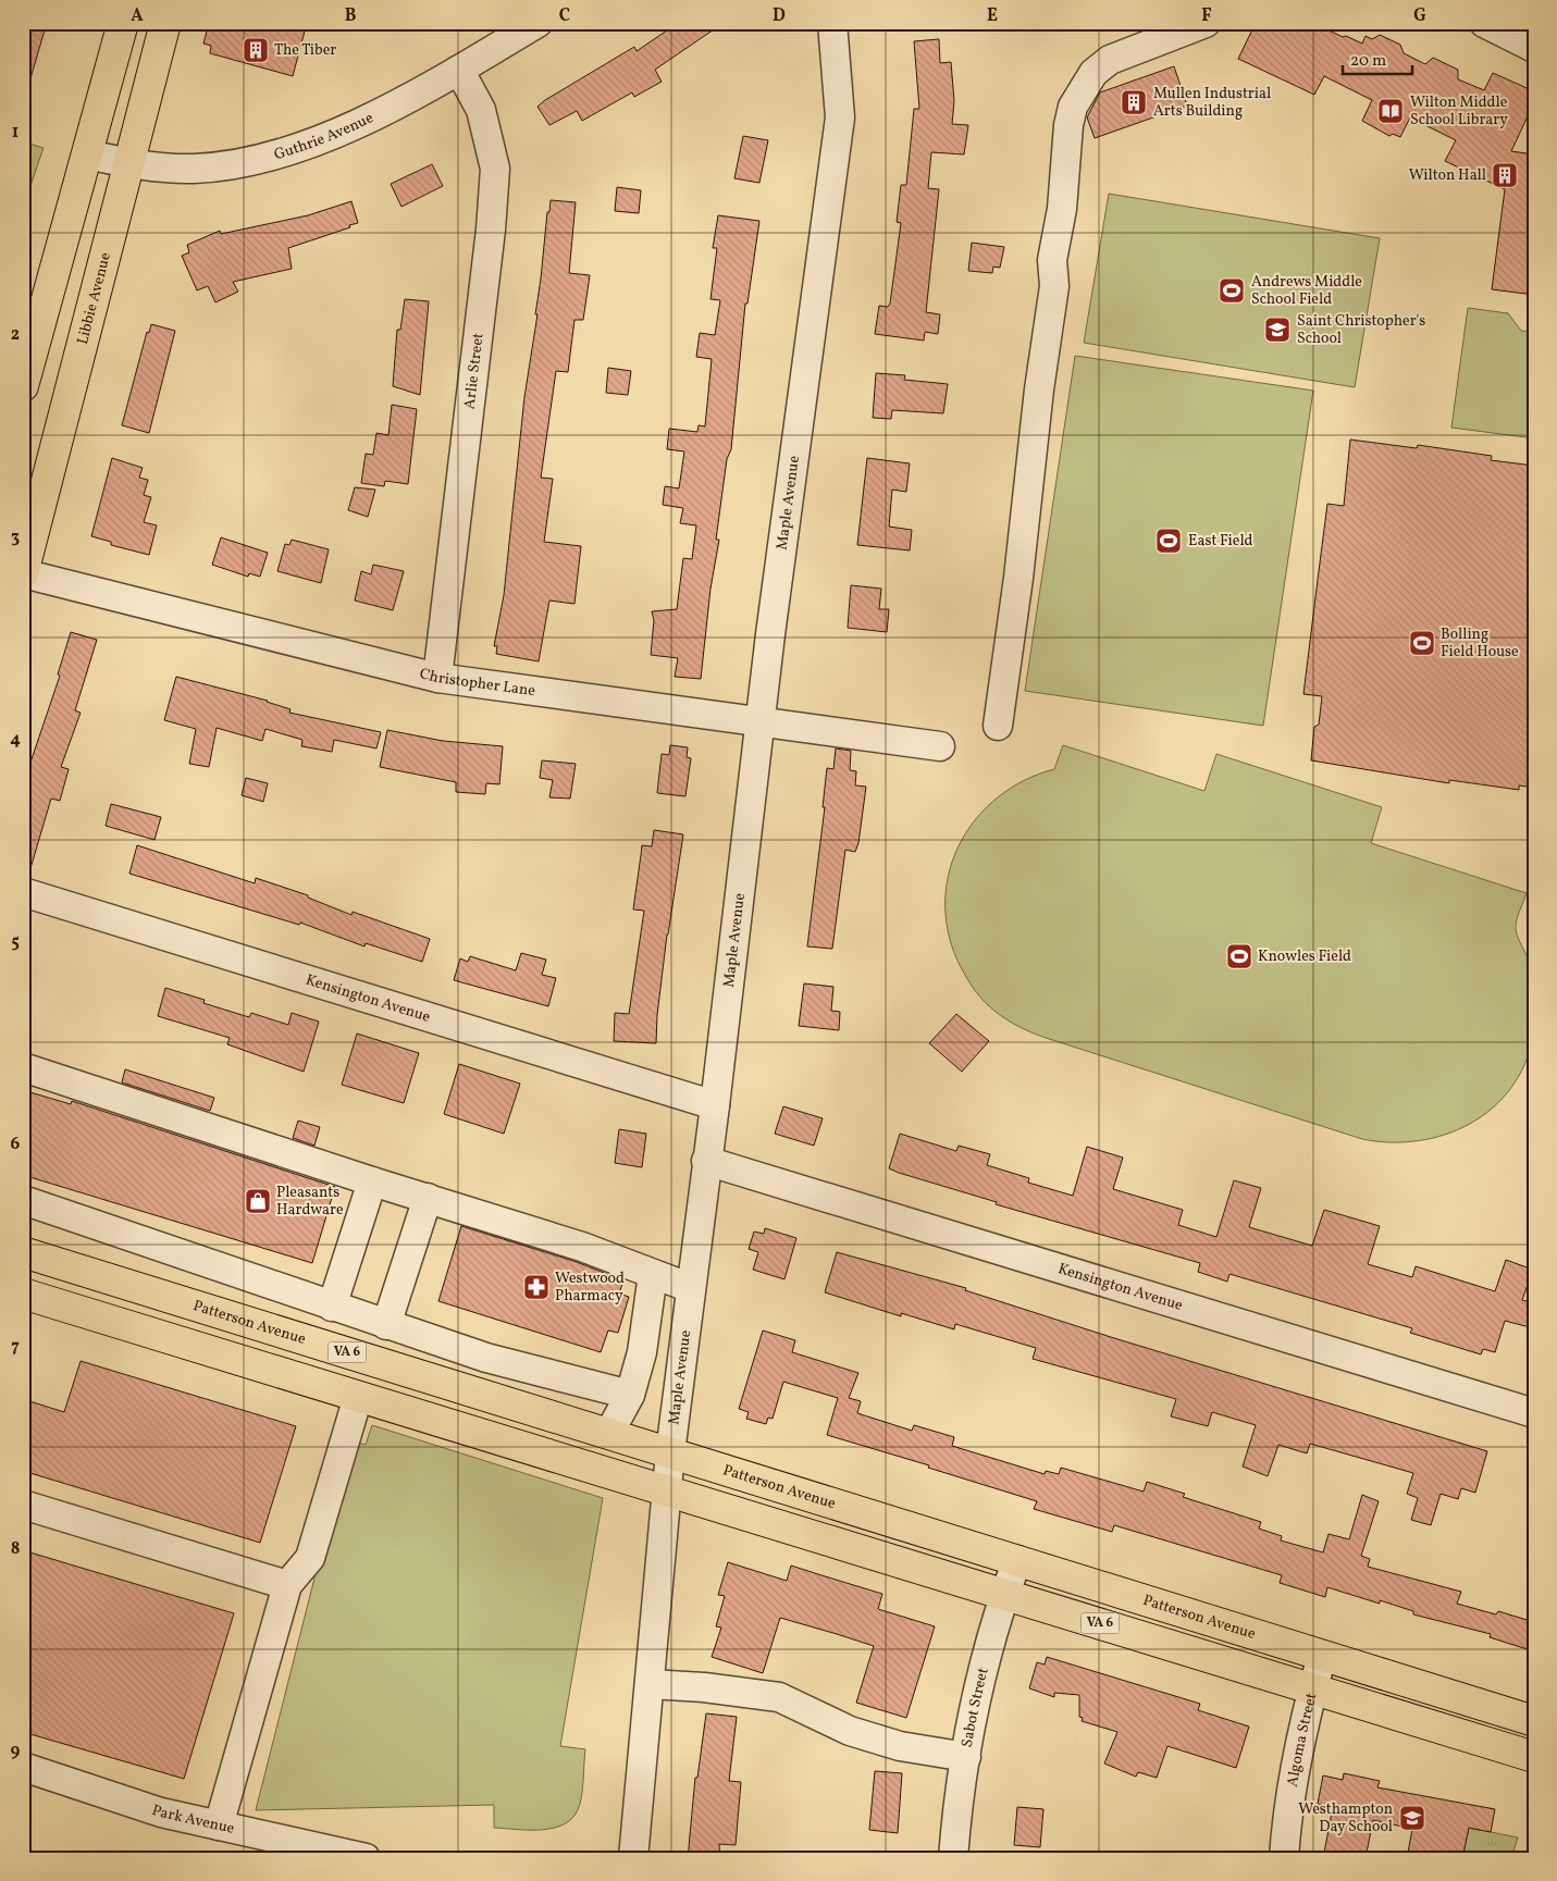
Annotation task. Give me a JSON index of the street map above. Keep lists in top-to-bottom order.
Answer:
{
  "streets": {
    "main road": ["Libbie Avenue", "Patterson Avenue", "VA 6"],
    "street": [
      "Guthrie Avenue",
      "Arlie Street",
      "Maple Avenue",
      "Christopher Lane",
      "Kensington Avenue",
      "Sabot Street",
      "Algoma Street",
      "Park Avenue"
    ]
  },
  "crossings": [
    ["Guthrie Avenue", "Libbie Avenue"],
    ["Guthrie Avenue", "Arlie Street"],
    ["Libbie Avenue", "Christopher Lane"],
    ["Arlie Street", "Christopher Lane"],
    ["Maple Avenue", "Christopher Lane"],
    ["Maple Avenue", "Kensington Avenue"],
    ["Maple Avenue", "Patterson Avenue"],
    ["Maple Avenue", "VA 6"],
    ["Patterson Avenue", "Sabot Street"],
    ["Patterson Avenue", "Algoma Street"],
    ["VA 6", "Sabot Street"],
    ["VA 6", "Algoma Street"]
  ],
  "places": {
    "building": ["The Tiber", "Mullen Industrial Arts Building", "Wilton Hall"],
    "library": ["Wilton Middle School Library"],
    "sports": [
      "Andrews Middle School Field",
      "East Field",
      "Bolling Field House",
      "Knowles Field"
    ],
    "school or university": ["Saint Christopher's School", "Westhampton Day School"],
    "shop": ["Pleasants Hardware"],
    "pharmacy": ["Westwood Pharmacy"]
  },
  "scale_bar": "20 m",
  "grid": {
    "columns": [
      "A",
      "B",
      "C",
      "D",
      "E",
      "F",
      "G"
    ],
    "rows": [
      "1",
      "2",
      "3",
      "4",
      "5",
      "6",
      "7",
      "8",
      "9"
    ]
  }
}
